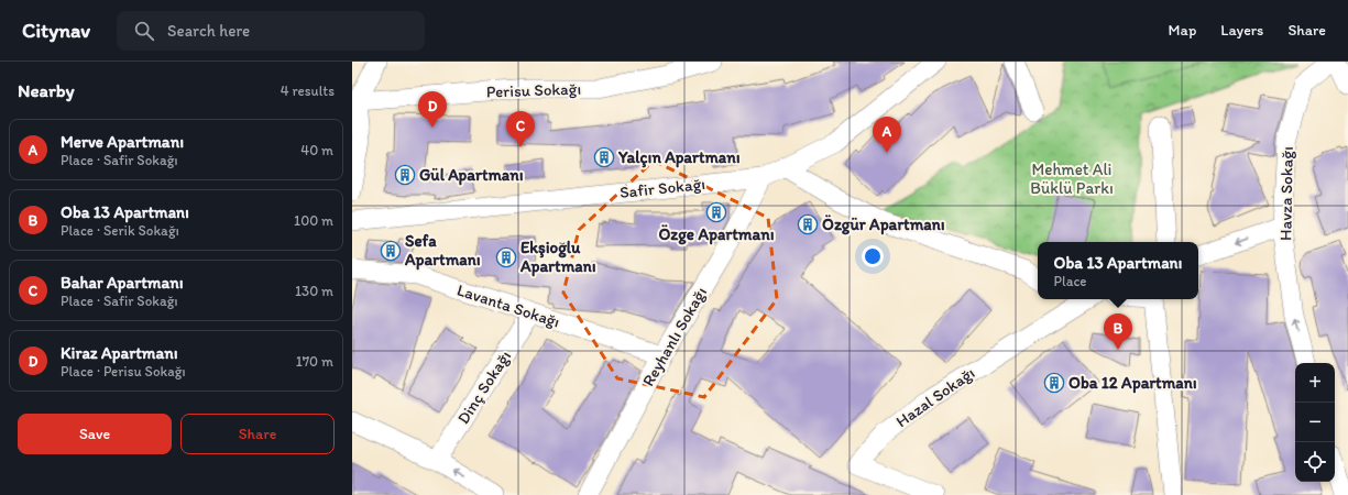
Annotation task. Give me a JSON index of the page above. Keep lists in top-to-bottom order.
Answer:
{
  "streets": {
    "street": [
      "Perisu Sokağı",
      "Safir Sokağı",
      "Havza Sokağı",
      "Lavanta Sokağı",
      "Reyhanlı Sokağı",
      "Dinç Sokağı",
      "Hazal Sokağı"
    ]
  },
  "crossings": [
    ["Safir Sokağı", "Reyhanlı Sokağı"],
    ["Lavanta Sokağı", "Reyhanlı Sokağı"],
    ["Lavanta Sokağı", "Dinç Sokağı"]
  ],
  "parks": ["Mehmet Ali Büklü Parkı"],
  "places": {
    "building": [
      "Yalçın Apartmanı",
      "Gül Apartmanı",
      "Özge Apartmanı",
      "Özgür Apartmanı",
      "Sefa Apartmanı",
      "Ekşioğlu Apartmanı",
      "Oba 12 Apartmanı"
    ]
  },
  "page": {
    "header": "Citynav",
    "search": "Search here",
    "nav": ["Map", "Layers", "Share"],
    "heading": ["Nearby", "4 results"],
    "pins": [
      "D",
      "C",
      "A",
      "B"
    ],
    "list": [
      {
        "mark": "A",
        "name": "Merve Apartmanı",
        "note": "Place · Safir Sokağı",
        "value": "40 m"
      },
      {
        "mark": "B",
        "name": "Oba 13 Apartmanı",
        "note": "Place · Serik Sokağı",
        "value": "100 m"
      },
      {
        "mark": "C",
        "name": "Bahar Apartmanı",
        "note": "Place · Safir Sokağı",
        "value": "130 m"
      },
      {
        "mark": "D",
        "name": "Kiraz Apartmanı",
        "note": "Place · Perisu Sokağı",
        "value": "170 m"
      }
    ],
    "popup": ["Oba 13 Apartmanı", "Place"],
    "map_buttons": ["+", "−"],
    "buttons": ["Save", "Share"]
  }
}
